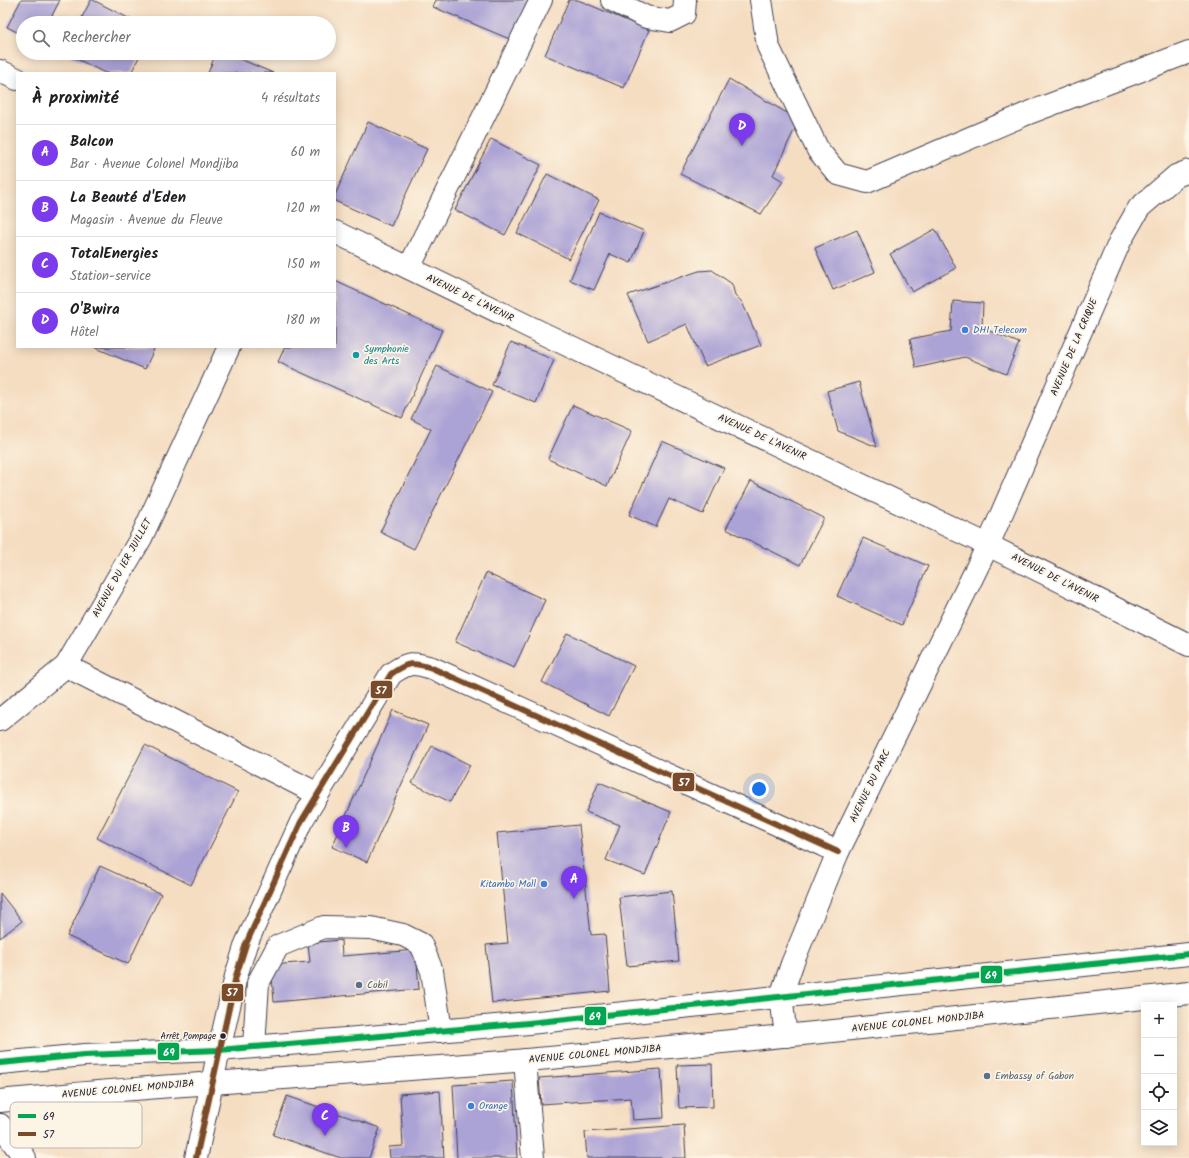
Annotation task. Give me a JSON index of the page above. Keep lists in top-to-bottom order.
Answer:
{
  "streets": {
    "street": [
      "AVENUE DE L'AVENIR",
      "AVENUE DE LA CRIQUE",
      "AVENUE DU 1ER JUILLET",
      "AVENUE DU PARC",
      "AVENUE COLONEL MONDJIBA"
    ]
  },
  "crossings": [
    ["AVENUE DE L'AVENIR", "AVENUE DE LA CRIQUE"],
    ["AVENUE DE L'AVENIR", "AVENUE DU PARC"],
    ["AVENUE DE LA CRIQUE", "AVENUE DU PARC"],
    ["AVENUE DU PARC", "AVENUE COLONEL MONDJIBA"]
  ],
  "places": [
    "DHI Telecom",
    "Symphonie des Arts",
    "Kitambo Mall",
    "Cobil",
    "Arrêt Pompage",
    "Embassy of Gabon",
    "Orange"
  ],
  "lines": ["transit line 57", "transit line 69"],
  "legend": ["69", "57"],
  "page": {
    "search": "Rechercher",
    "heading": ["À proximité", "4 résultats"],
    "pins": [
      "D",
      "B",
      "A",
      "C"
    ],
    "list": [
      {
        "mark": "A",
        "name": "Balcon",
        "note": "Bar · Avenue Colonel Mondjiba",
        "value": "60 m"
      },
      {
        "mark": "B",
        "name": "La Beauté d'Eden",
        "note": "Magasin · Avenue du Fleuve",
        "value": "120 m"
      },
      {
        "mark": "C",
        "name": "TotalEnergies",
        "note": "Station-service",
        "value": "150 m"
      },
      {
        "mark": "D",
        "name": "O'Bwira",
        "note": "Hôtel",
        "value": "180 m"
      }
    ],
    "map_buttons": ["+", "−"]
  }
}
